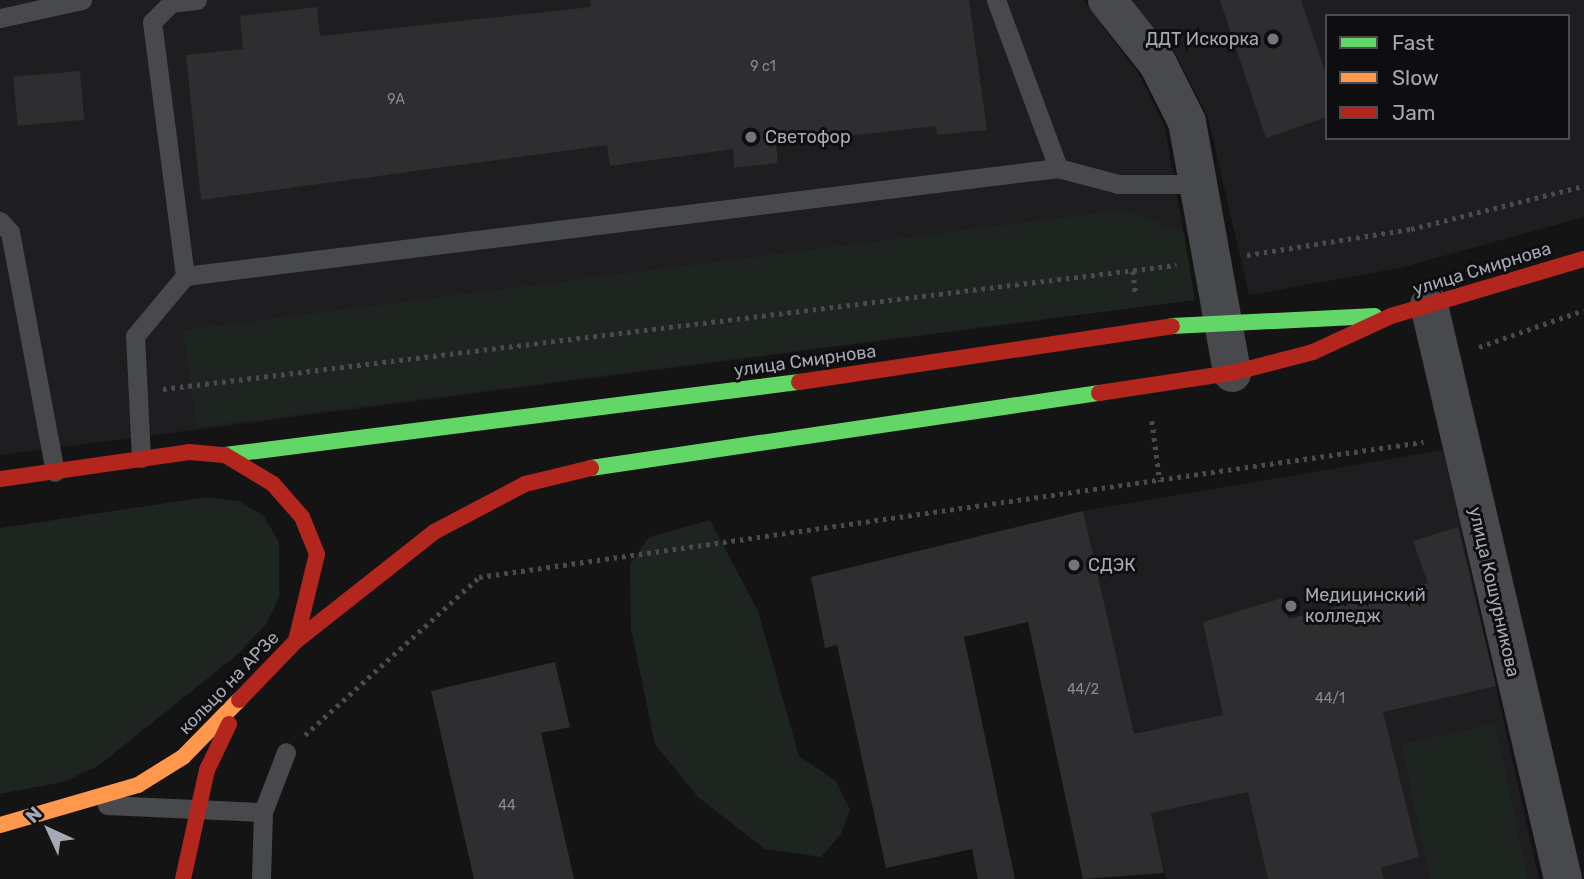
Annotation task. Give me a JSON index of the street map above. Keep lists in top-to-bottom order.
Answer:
{
  "streets": {
    "main road": ["улица Смирнова", "кольцо на АРЗе"],
    "street": ["улица Кошурникова"]
  },
  "crossings": [
    ["улица Смирнова", "улица Кошурникова"],
    ["улица Смирнова", "кольцо на АРЗе"]
  ],
  "places": [
    "ДДТ Искорка",
    "Светофор",
    "СДЭК",
    "Медицинский колледж"
  ],
  "house_numbers": [
    "9 с1",
    "9А",
    "44/2",
    "44/1",
    "44"
  ],
  "legend": ["Fast", "Slow", "Jam"],
  "north": "top left"
}
